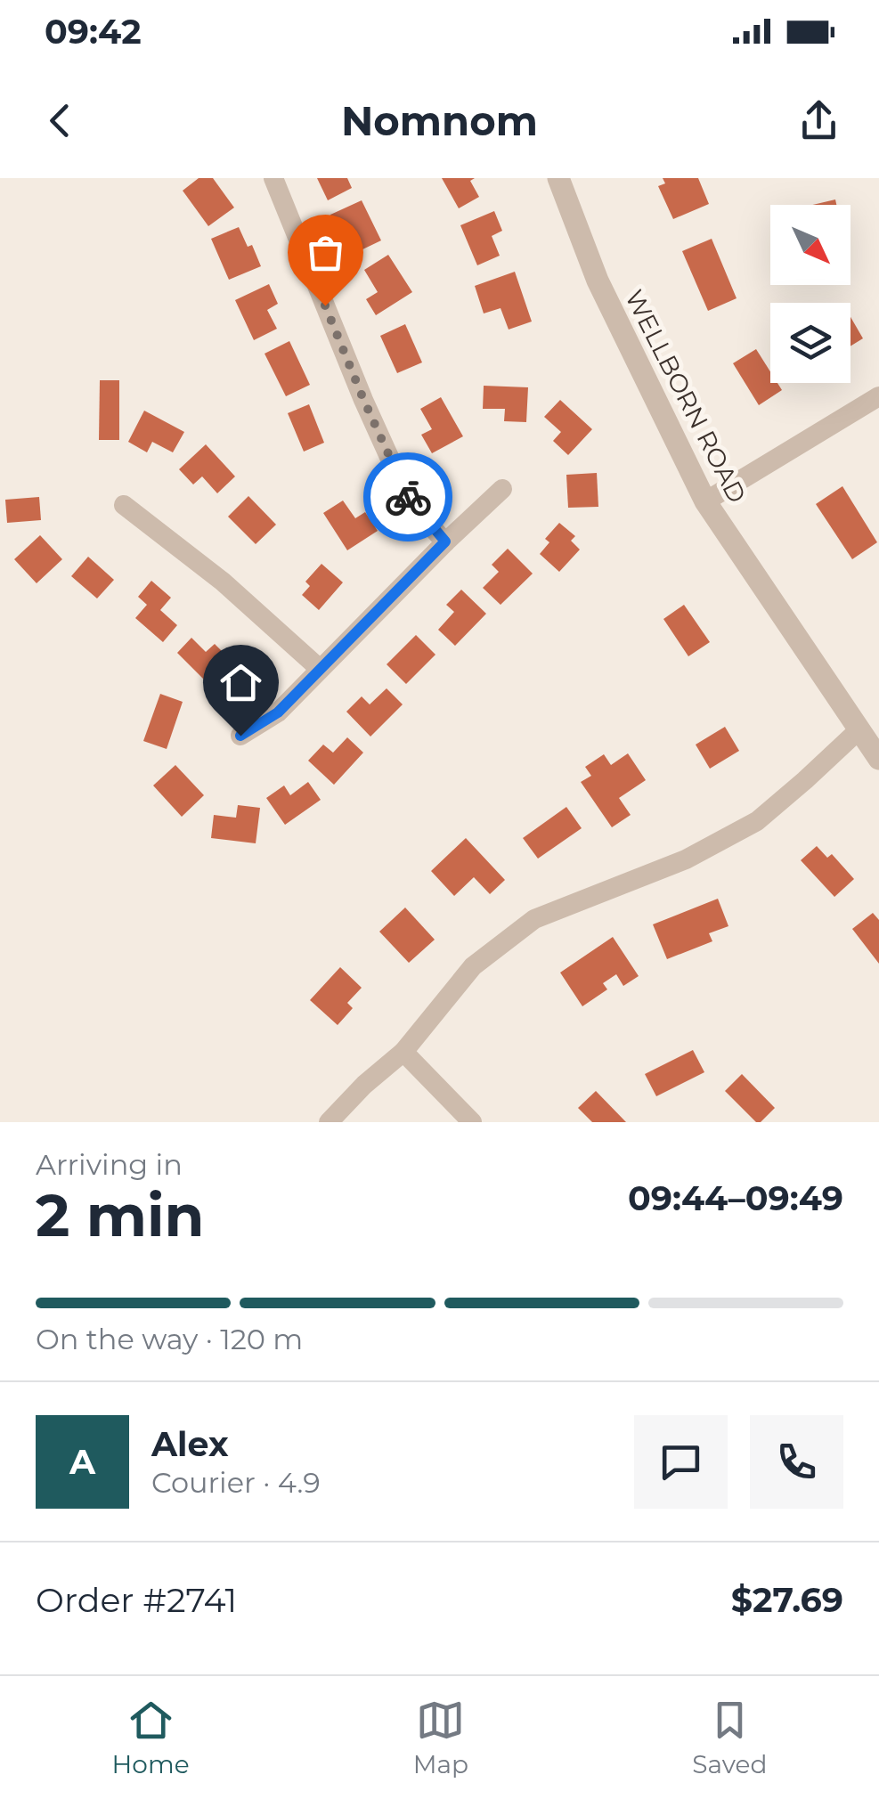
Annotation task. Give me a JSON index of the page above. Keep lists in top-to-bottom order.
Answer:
{
  "streets": {
    "street": ["WELLBORN ROAD"]
  },
  "north": "bottom right",
  "page": {
    "status": "09:42",
    "header": "Nomnom",
    "heading": ["2 min", "Arriving in", "09:44–09:49"],
    "panel": [
      "Alex",
      "Courier · 4.9",
      "Order #2741",
      "$27.69"
    ],
    "bar": "On the way · 120 m",
    "round": "A",
    "tabs": ["Home", "Map", "Saved"]
  }
}
